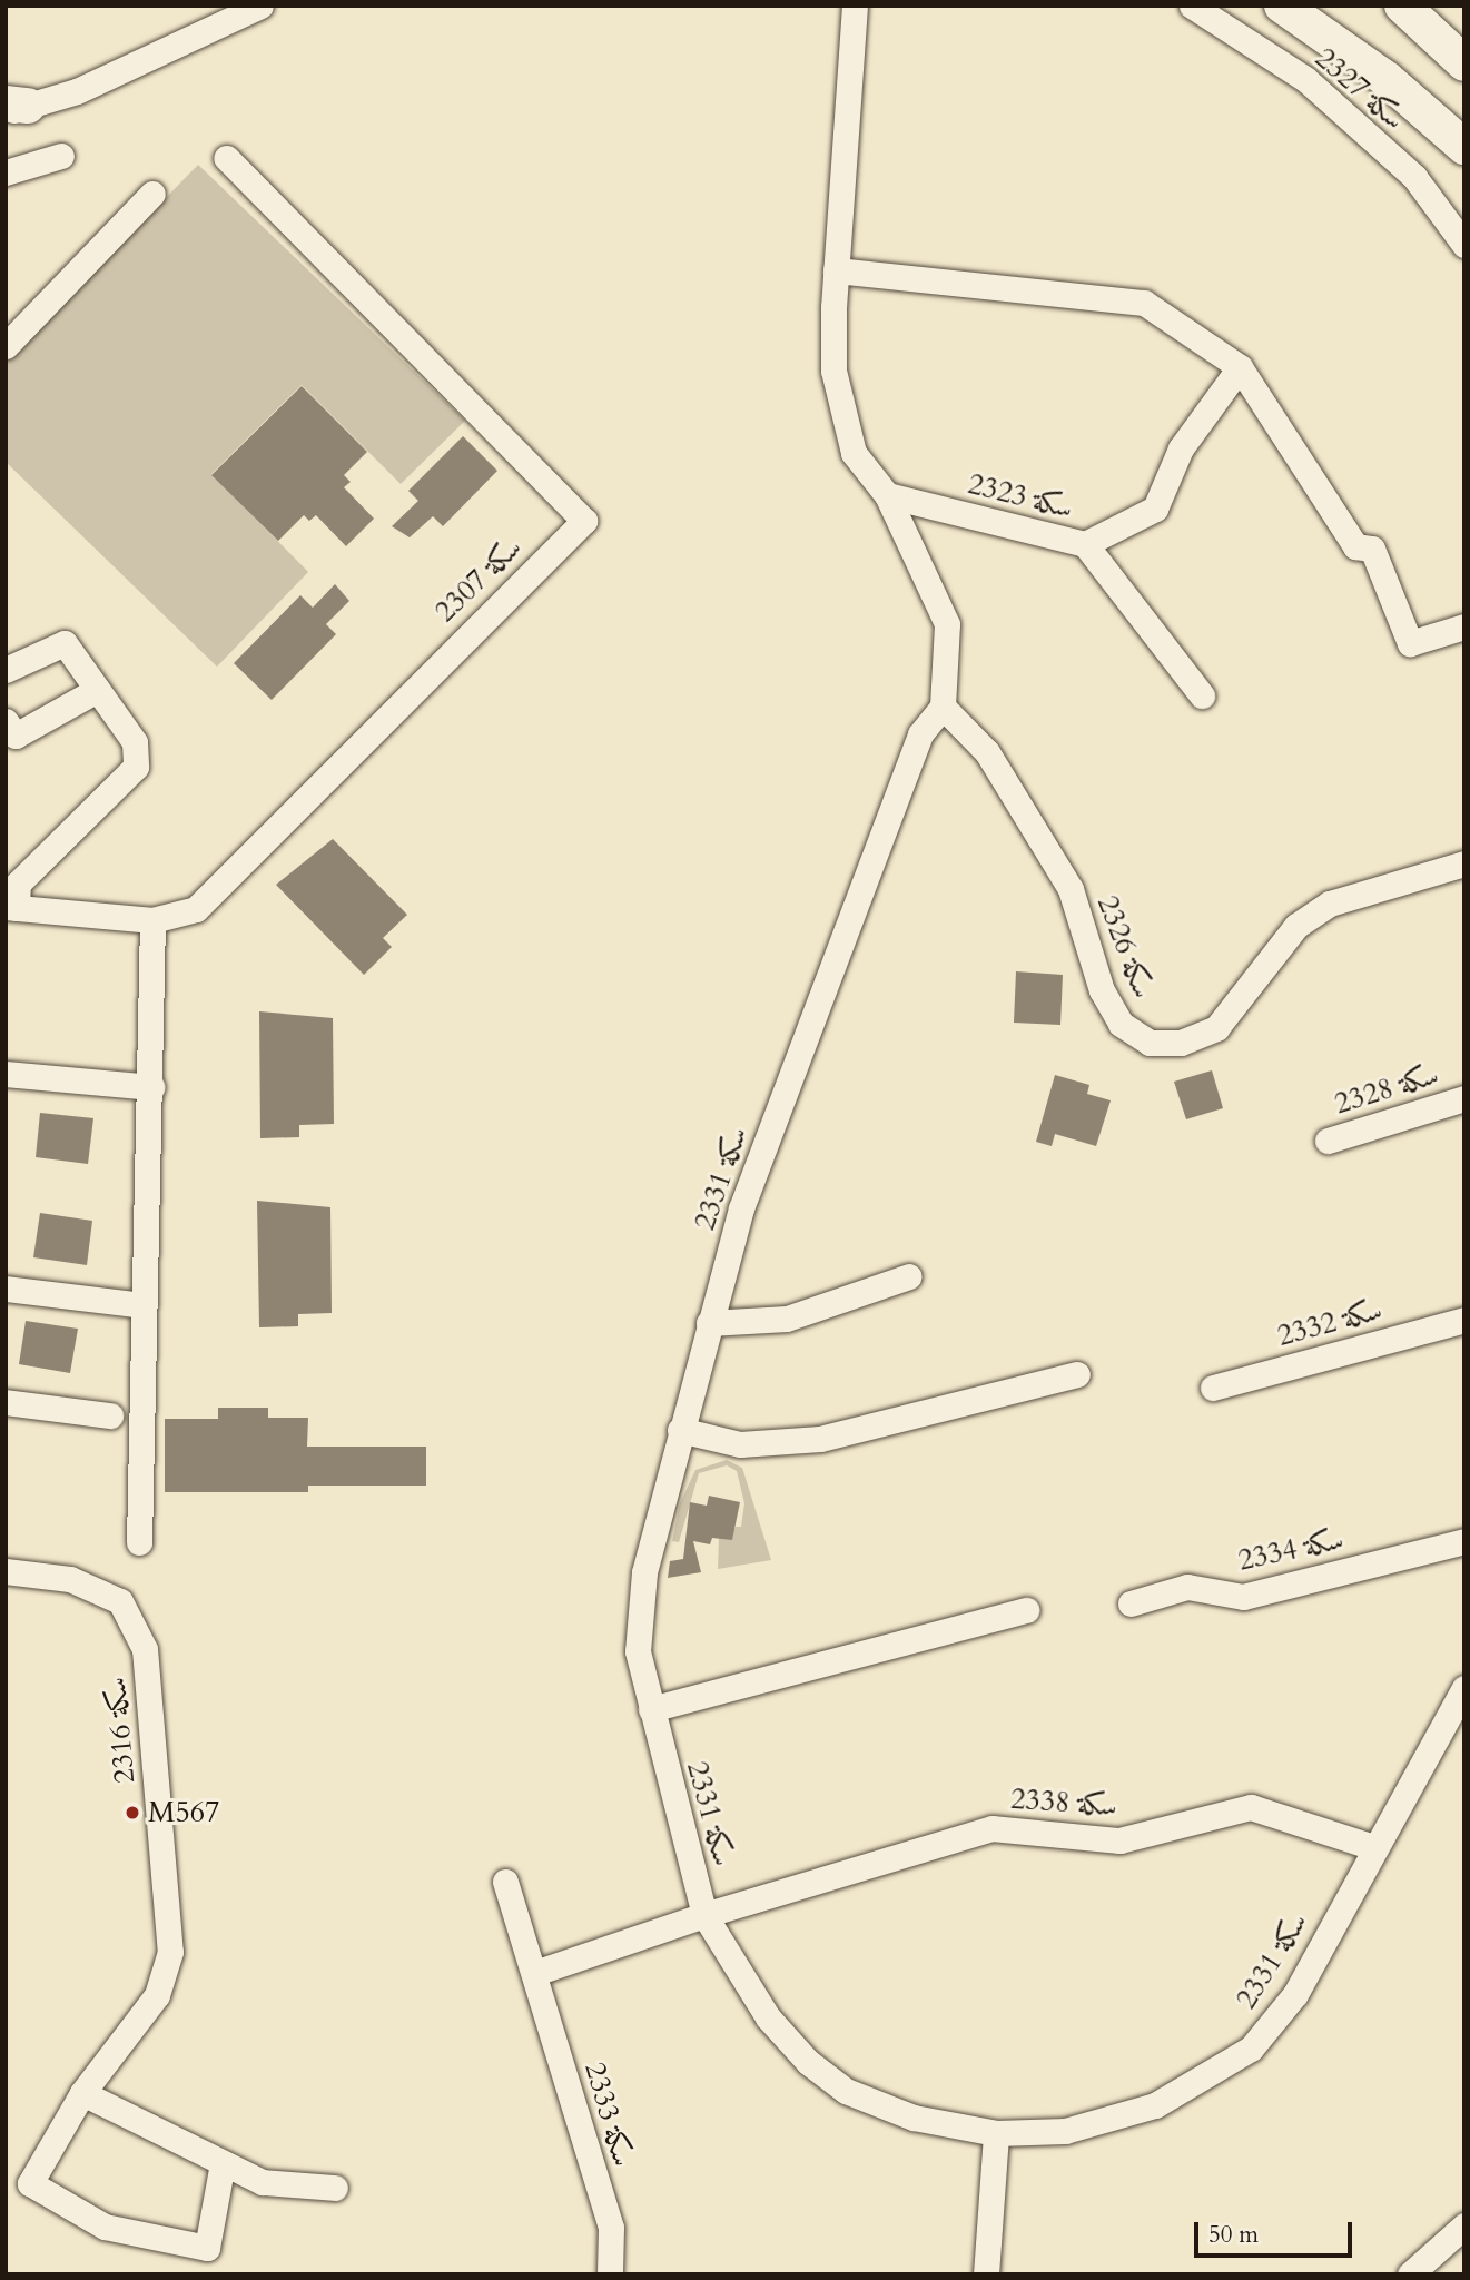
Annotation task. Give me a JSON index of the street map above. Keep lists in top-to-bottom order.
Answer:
{
  "streets": {
    "street": [
      "سكة 2327",
      "سكة 2323",
      "سكة 2307",
      "سكة 2326",
      "سكة 2328",
      "سكة 2331",
      "سكة 2332",
      "سكة 2334",
      "2316 سكة",
      "سكة 2338",
      "سكة 2333"
    ]
  },
  "crossings": [
    ["سكة 2326", "سكة 2331"],
    ["سكة 2331", "سكة 2338"]
  ],
  "places": ["M567"],
  "scale_bar": "50 m"
}
